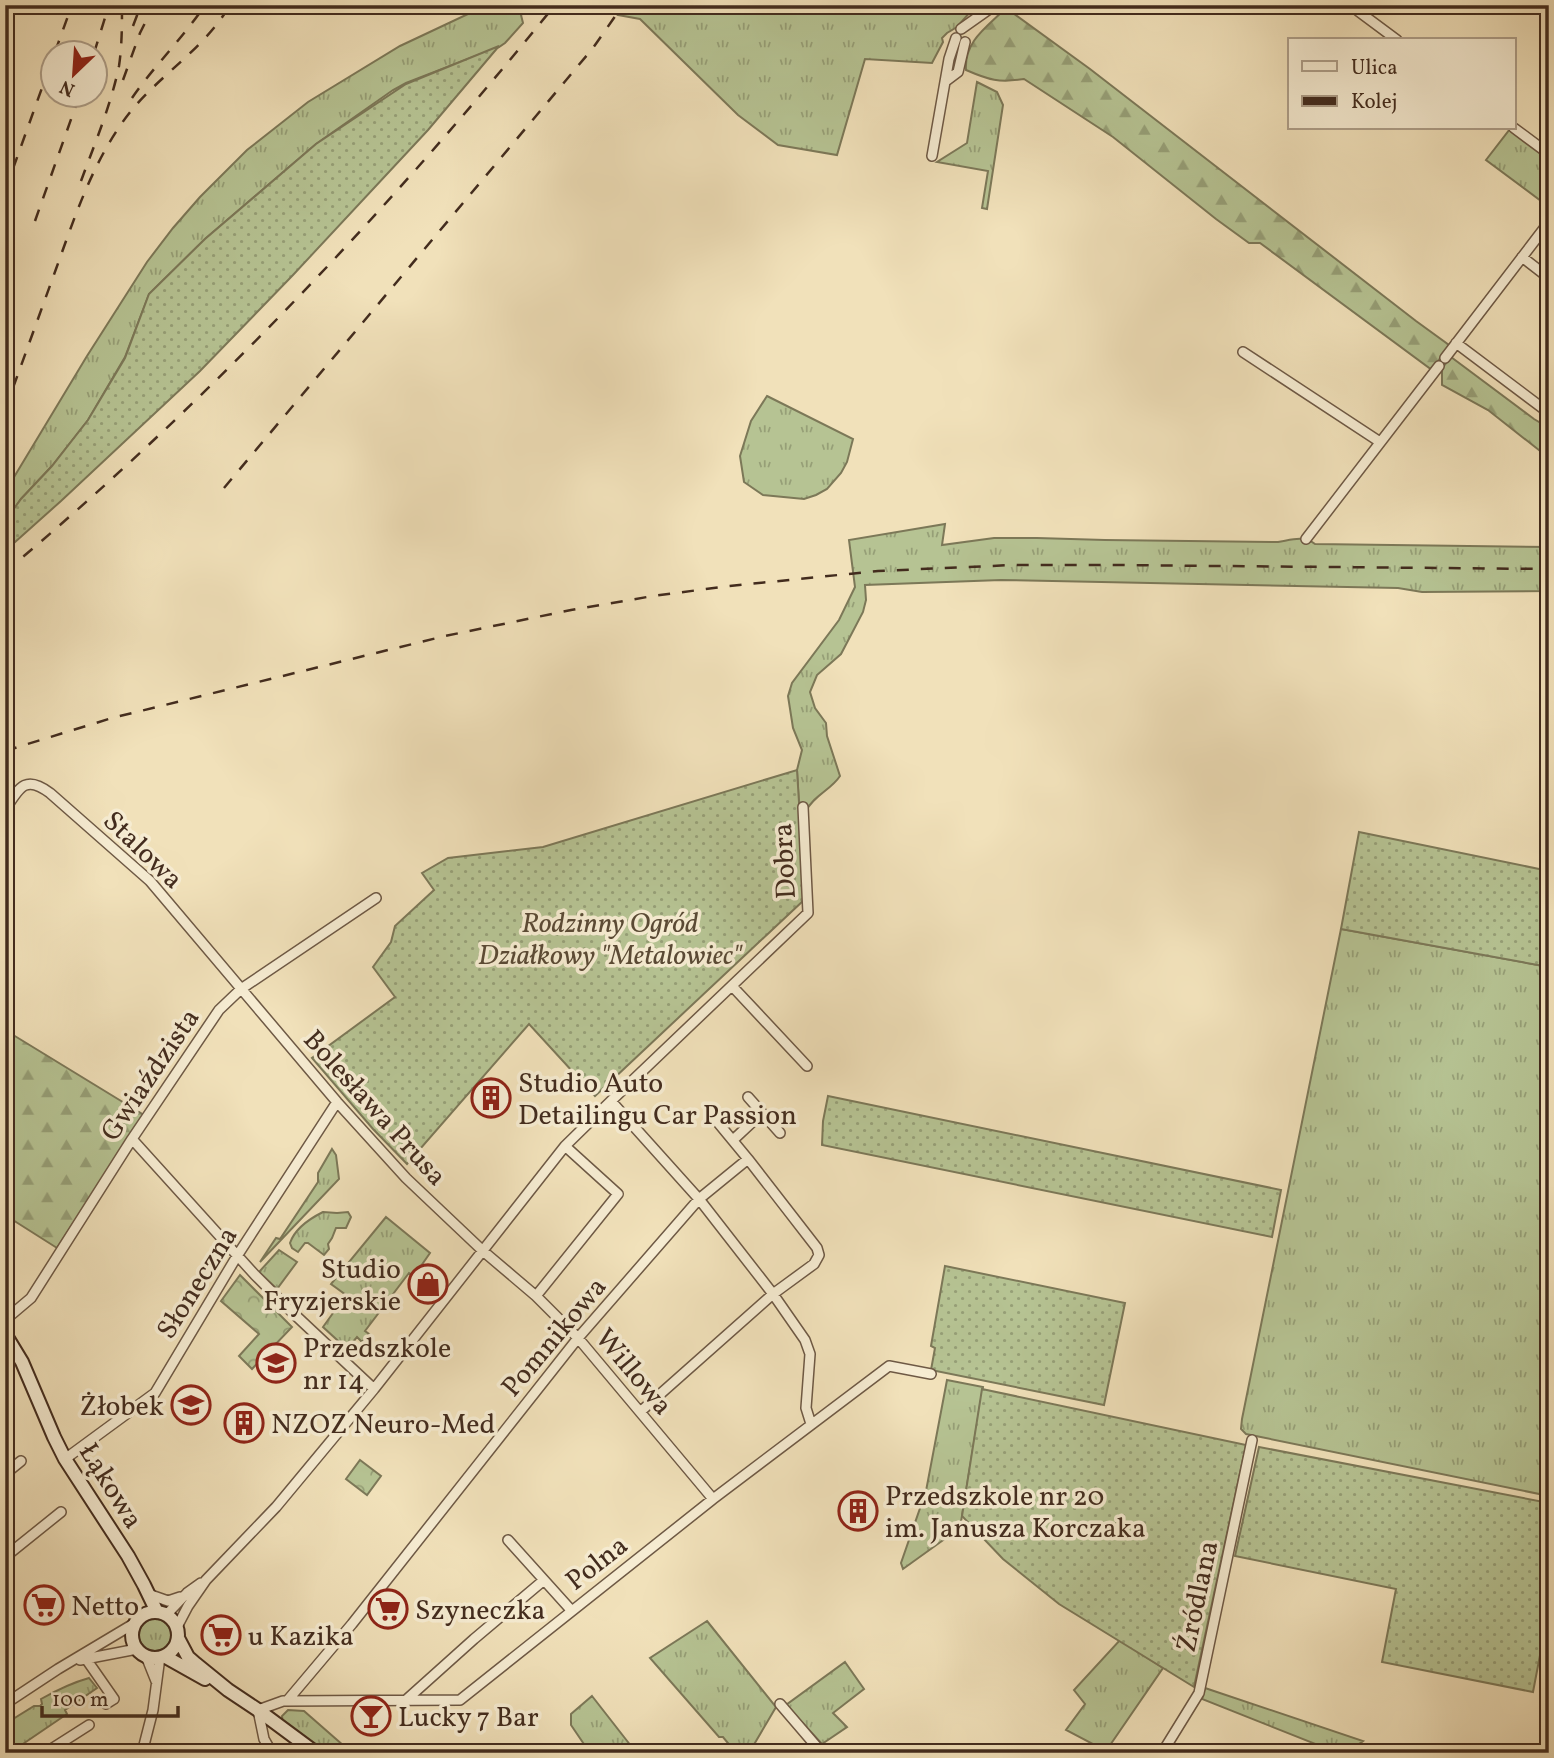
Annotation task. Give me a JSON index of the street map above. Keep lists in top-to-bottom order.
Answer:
{
  "streets": {
    "main road": ["Łąkowa"],
    "street": [
      "Stalowa",
      "Dobra",
      "Gwiaździsta",
      "Bolesława Prusa",
      "Słoneczna",
      "Pomnikowa",
      "Willowa",
      "Polna",
      "Źródlana"
    ]
  },
  "crossings": [
    ["Stalowa", "Gwiaździsta"],
    ["Stalowa", "Bolesława Prusa"],
    ["Gwiaździsta", "Bolesława Prusa"],
    ["Bolesława Prusa", "Słoneczna"],
    ["Bolesława Prusa", "Willowa"],
    ["Słoneczna", "Łąkowa"],
    ["Pomnikowa", "Willowa"],
    ["Pomnikowa", "Polna"],
    ["Willowa", "Polna"]
  ],
  "parks": ["Rodzinny Ogród Działkowy \"Metalowiec\""],
  "places": {
    "building": ["Studio Auto Detailingu Car Passion", "NZOZ Neuro-Med", "Przedszkole nr 20 im. Janusza Korczaka"],
    "shop": ["Studio Fryzjerskie"],
    "school or university": ["Przedszkole nr 14", "Żłobek"],
    "supermarket": ["Netto", "Szyneczka", "u Kazika"],
    "bar": ["Lucky 7 Bar"]
  },
  "legend": ["Ulica", "Kolej"],
  "scale_bar": "100 m",
  "north": "bottom left"
}
